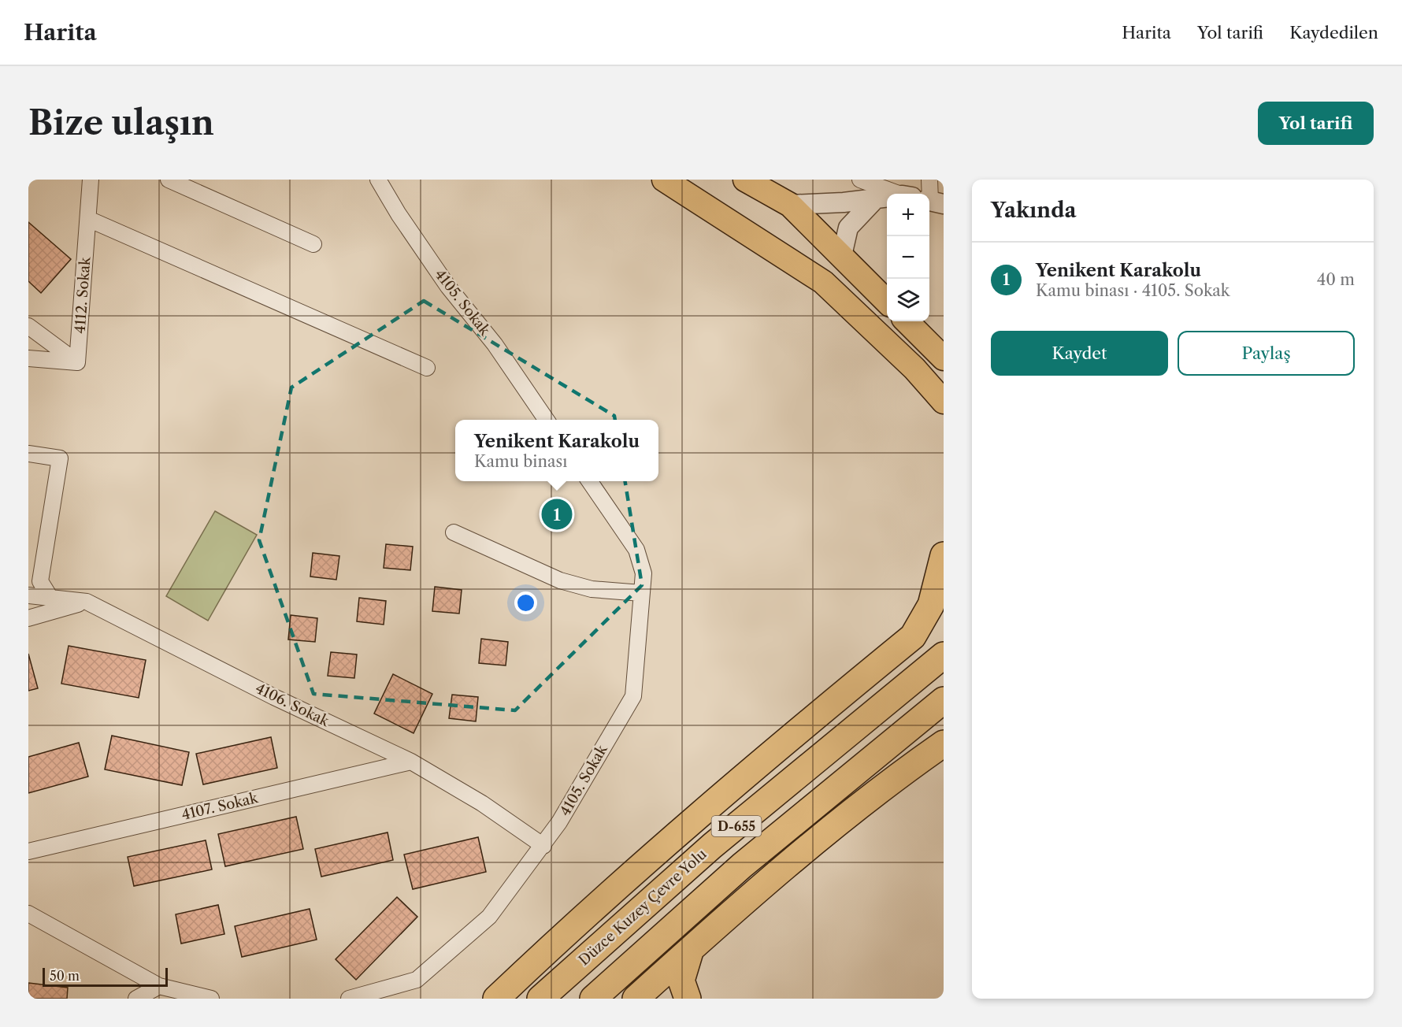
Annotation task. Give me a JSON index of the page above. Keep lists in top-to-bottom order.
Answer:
{
  "streets": {
    "highway": ["D-655", "Düzce Kuzey Çevre Yolu"],
    "street": [
      "4112. Sokak",
      "4105. Sokak",
      "4106. Sokak",
      "4107. Sokak"
    ]
  },
  "crossings": [
    ["4105. Sokak", "4106. Sokak"],
    ["4106. Sokak", "4107. Sokak"]
  ],
  "scale_bar": "50 m",
  "page": {
    "header": "Harita",
    "nav": ["Harita", "Yol tarifi", "Kaydedilen"],
    "buttons": [
      "Yol tarifi",
      ["Kaydet", "Paylaş"]
    ],
    "title": "Bize ulaşın",
    "heading": "Yakında",
    "map_buttons": ["+", "−"],
    "list": [
      {
        "mark": "1",
        "name": "Yenikent Karakolu",
        "note": "Kamu binası · 4105. Sokak",
        "value": "40 m"
      }
    ],
    "popup": ["Yenikent Karakolu", "Kamu binası"],
    "pins": "1",
    "scale": "50 m"
  }
}
